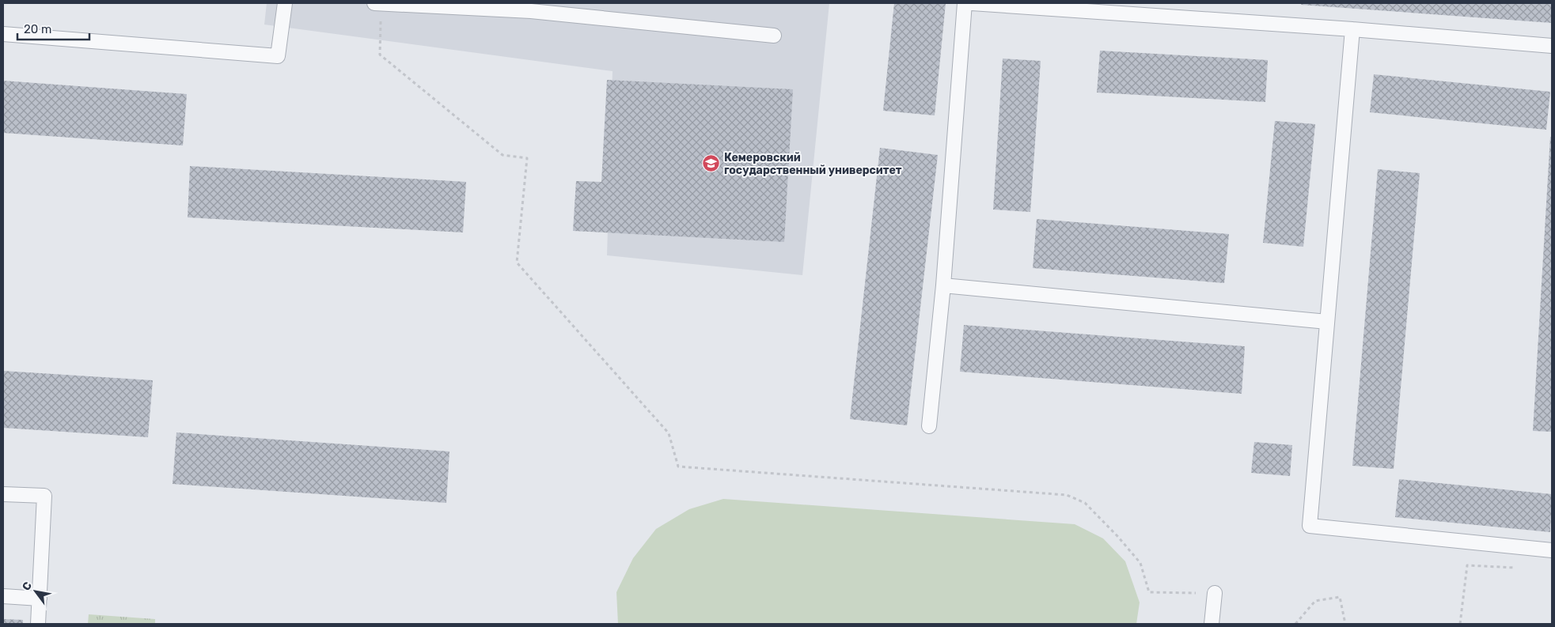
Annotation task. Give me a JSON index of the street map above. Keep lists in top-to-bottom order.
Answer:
{
  "places": {
    "school or university": ["Кемеровский государственный университет"]
  },
  "scale_bar": "20 m",
  "north": "top left"
}
